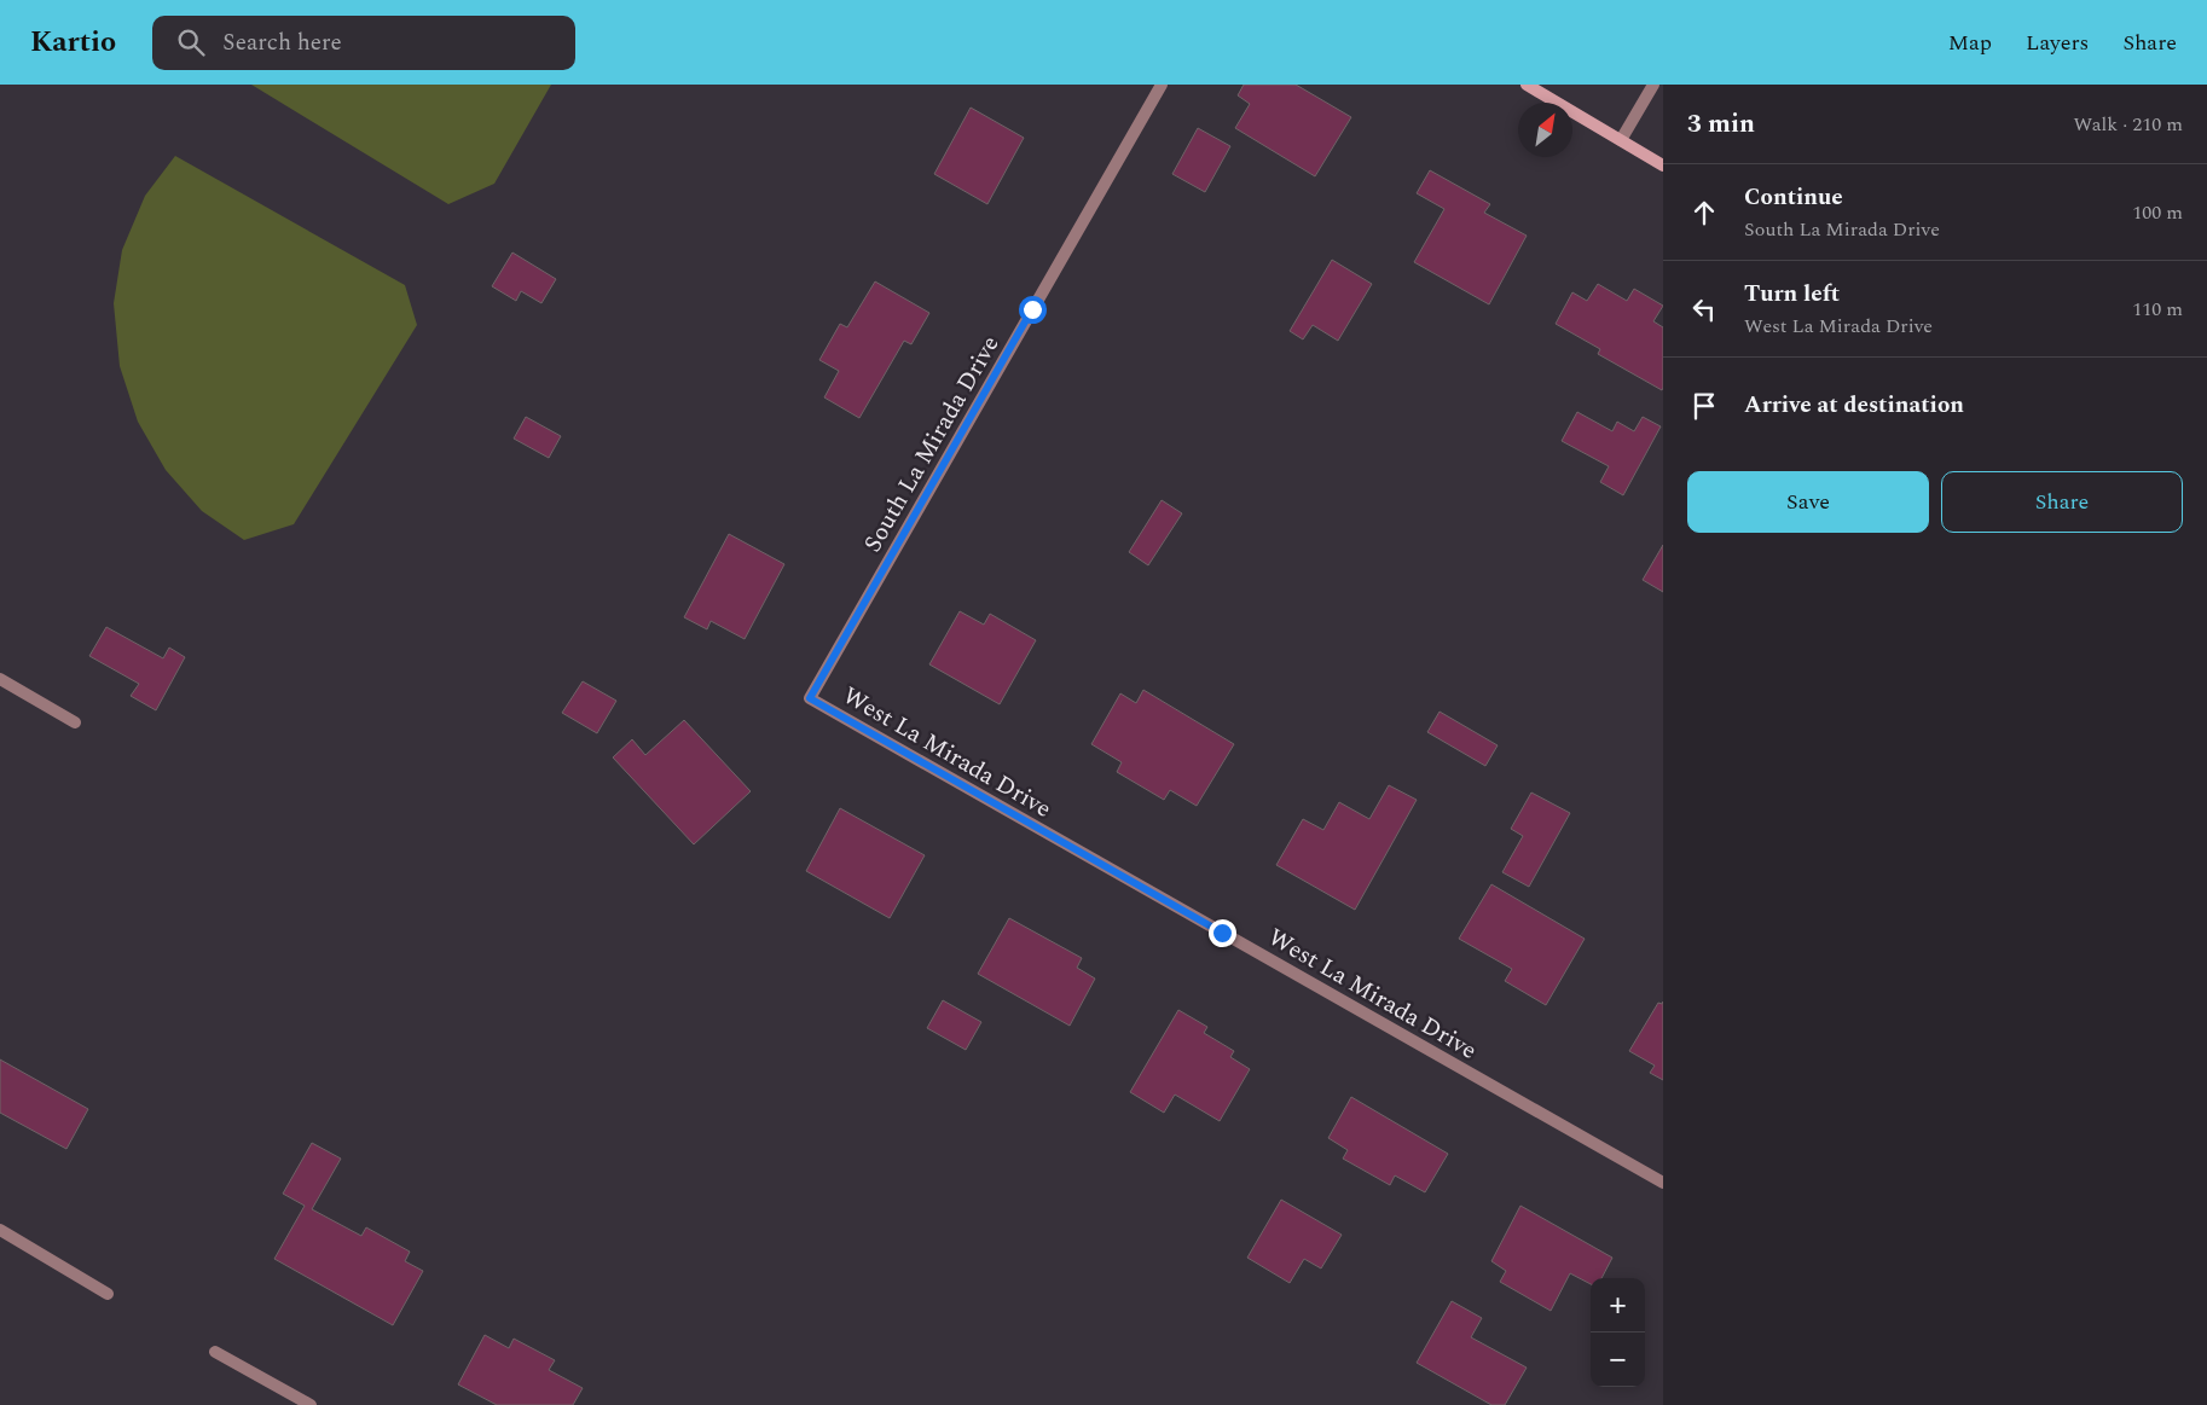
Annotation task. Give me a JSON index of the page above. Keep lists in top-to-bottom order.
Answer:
{
  "streets": {
    "street": ["South La Mirada Drive", "West La Mirada Drive"]
  },
  "crossings": [
    ["South La Mirada Drive", "West La Mirada Drive"]
  ],
  "north": "top right",
  "page": {
    "header": "Kartio",
    "search": "Search here",
    "nav": ["Map", "Layers", "Share"],
    "heading": ["3 min", "Walk · 210 m"],
    "list": [
      ["Continue", "South La Mirada Drive", "100 m"],
      ["Turn left", "West La Mirada Drive", "110 m"],
      "Arrive at destination"
    ],
    "buttons": ["Save", "Share"],
    "map_buttons": ["+", "−"]
  }
}
